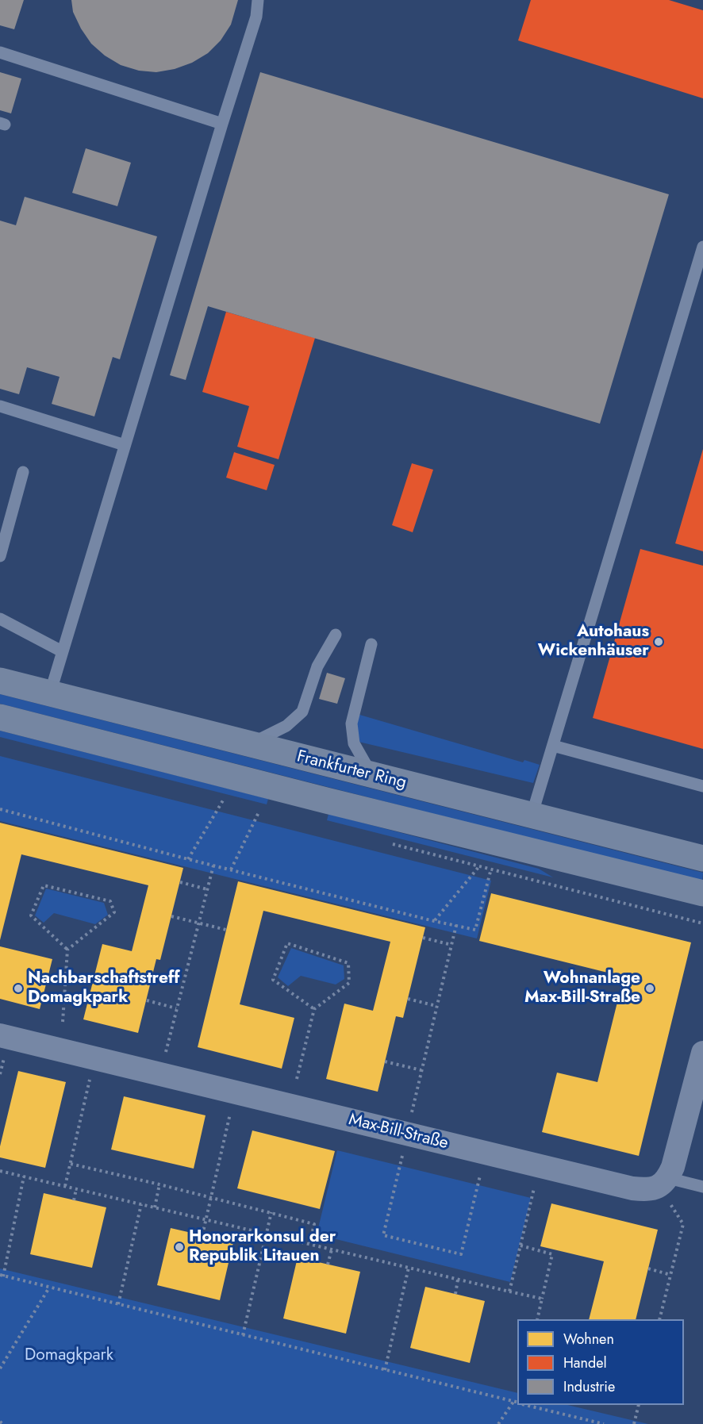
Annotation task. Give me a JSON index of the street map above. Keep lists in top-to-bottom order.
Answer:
{
  "streets": {
    "main road": ["Frankfurter Ring"],
    "street": ["Max-Bill-Straße"]
  },
  "parks": ["Domagkpark"],
  "places": [
    "Autohaus Wickenhäuser",
    "Nachbarschaftstreff Domagkpark",
    "Wohnanlage Max-Bill-Straße",
    "Honorarkonsul der Republik Litauen"
  ],
  "legend": ["Wohnen", "Handel", "Industrie"]
}
